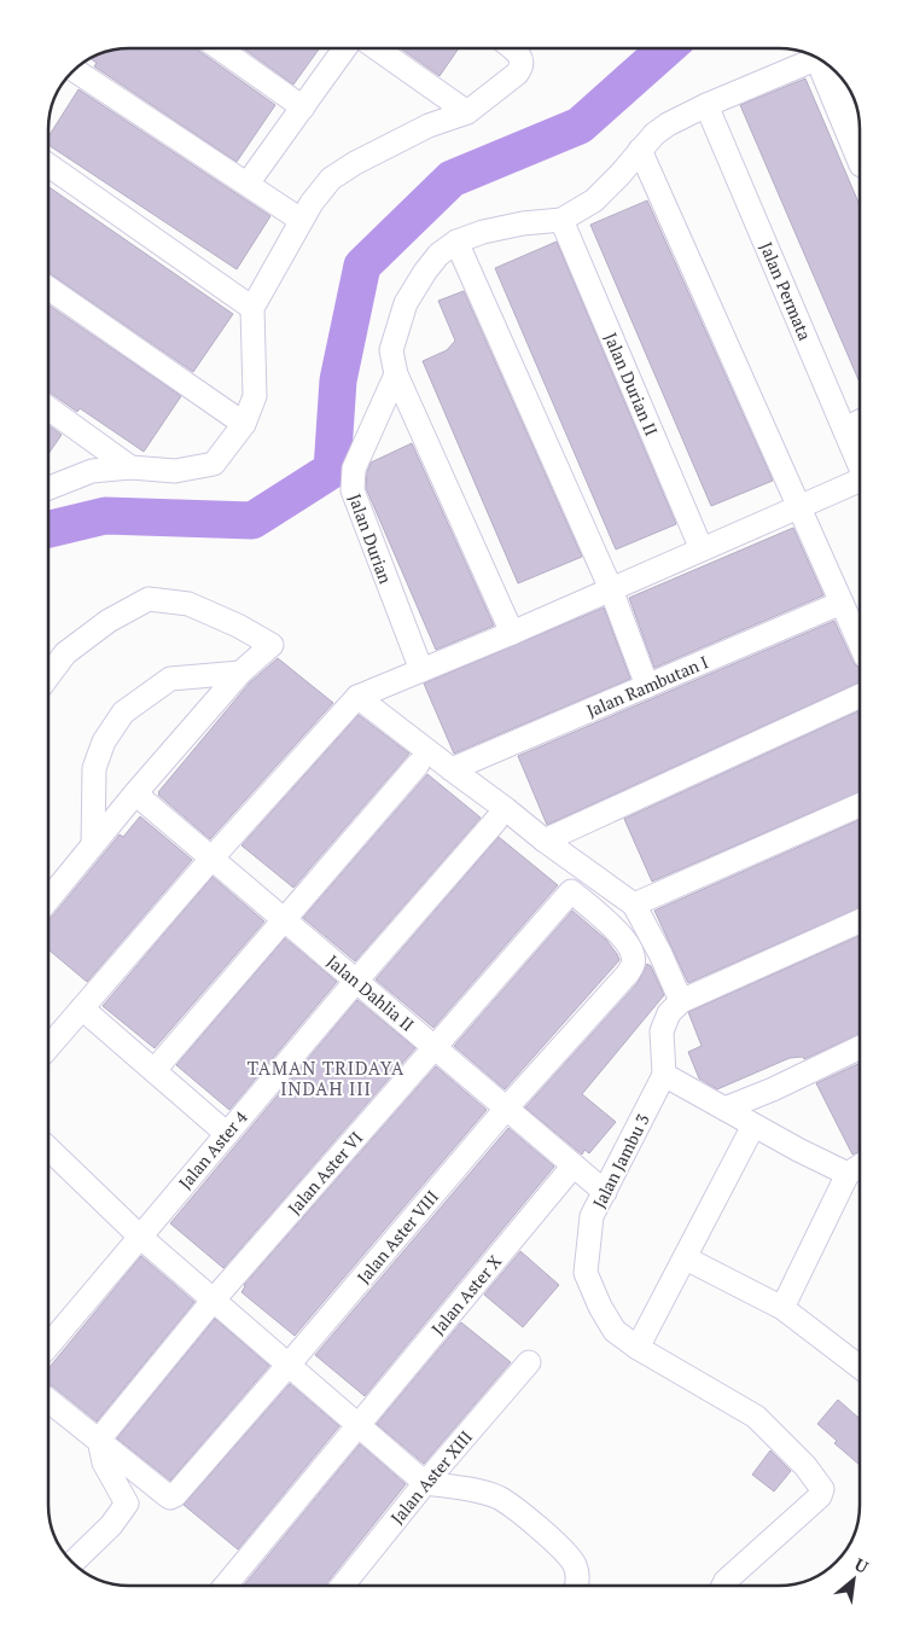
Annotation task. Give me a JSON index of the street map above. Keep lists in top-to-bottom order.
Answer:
{
  "streets": {
    "street": [
      "Jalan Permata",
      "Jalan Durian II",
      "Jalan Durian",
      "Jalan Rambutan I",
      "Jalan Dahlia II",
      "Jalan Aster 4",
      "Jalan Jambu 3",
      "Jalan Aster VI",
      "Jalan Aster VIII",
      "Jalan Aster X",
      "Jalan Aster XIII"
    ]
  },
  "crossings": [
    ["Jalan Dahlia II", "Jalan Aster 4"],
    ["Jalan Dahlia II", "Jalan Jambu 3"],
    ["Jalan Dahlia II", "Jalan Aster VI"],
    ["Jalan Dahlia II", "Jalan Aster VIII"],
    ["Jalan Dahlia II", "Jalan Aster X"],
    ["Jalan Aster VI", "Jalan Aster VIII"]
  ],
  "districts": ["TAMAN TRIDAYA INDAH III"],
  "north": "top right"
}
